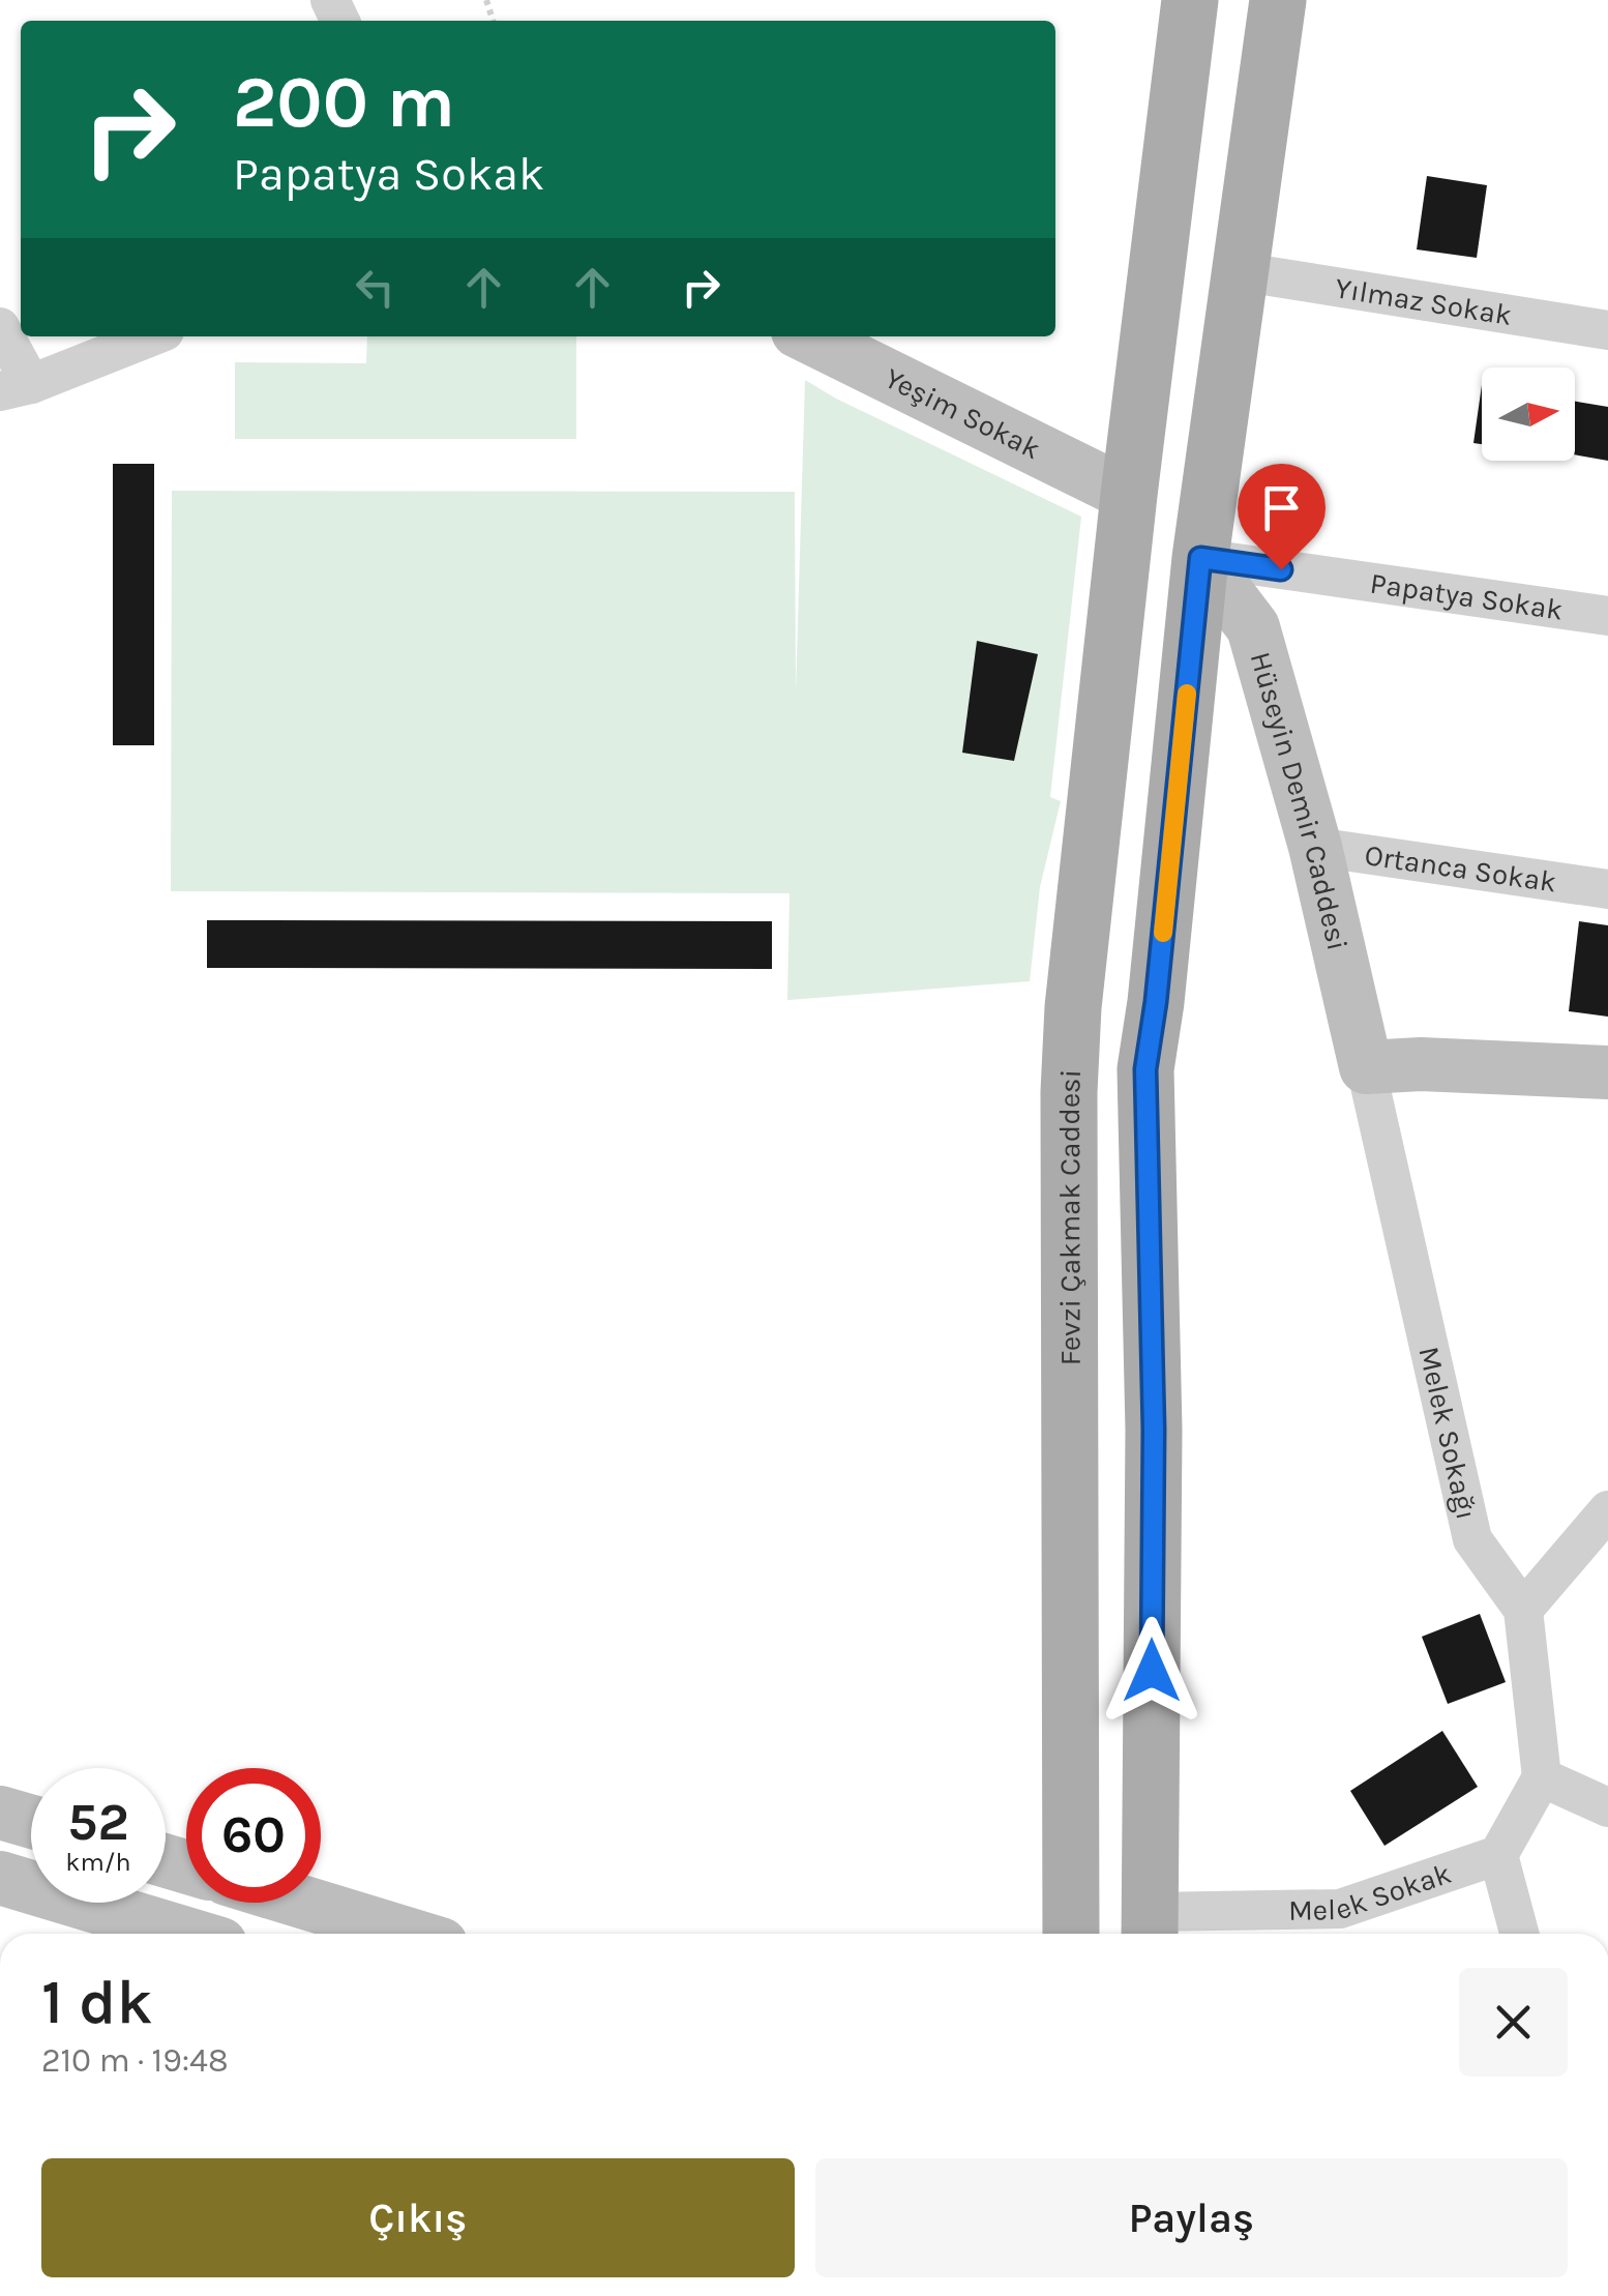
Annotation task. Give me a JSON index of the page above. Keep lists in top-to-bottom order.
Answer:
{
  "streets": {
    "main road": ["Fevzi Çakmak Caddesi"],
    "street": [
      "Yılmaz Sokak",
      "Yeşim Sokak",
      "Papatya Sokak",
      "Hüseyin Demir Caddesi",
      "Ortanca Sokak",
      "Melek Sokağı",
      "Melek Sokak"
    ]
  },
  "crossings": [
    ["Yeşim Sokak", "Fevzi Çakmak Caddesi"],
    ["Papatya Sokak", "Hüseyin Demir Caddesi"],
    ["Hüseyin Demir Caddesi", "Ortanca Sokak"],
    ["Hüseyin Demir Caddesi", "Melek Sokağı"]
  ],
  "north": "right",
  "page": {
    "turn": ["200 m", "Papatya Sokak"],
    "speed": "52 km/h",
    "limit": "60",
    "heading": ["1 dk", "210 m · 19:48"],
    "buttons": ["Çıkış", "Paylaş"]
  }
}
